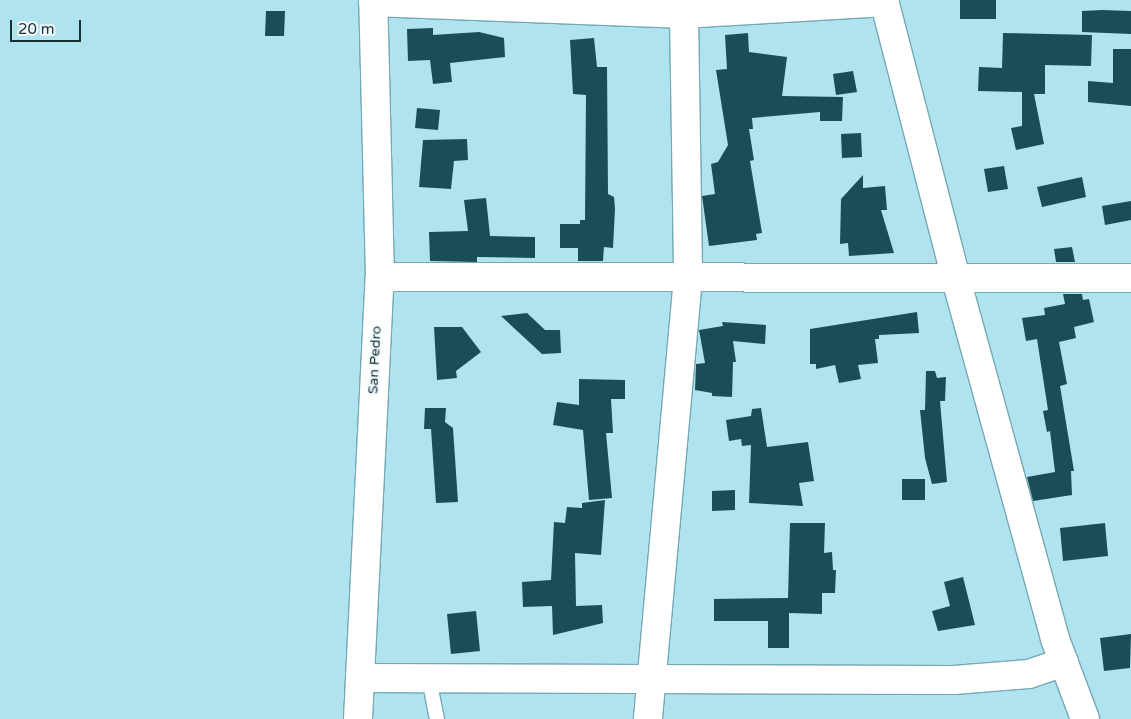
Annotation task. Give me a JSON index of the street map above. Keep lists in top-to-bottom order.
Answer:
{
  "streets": {
    "street": ["San Pedro"]
  },
  "scale_bar": "20 m"
}
